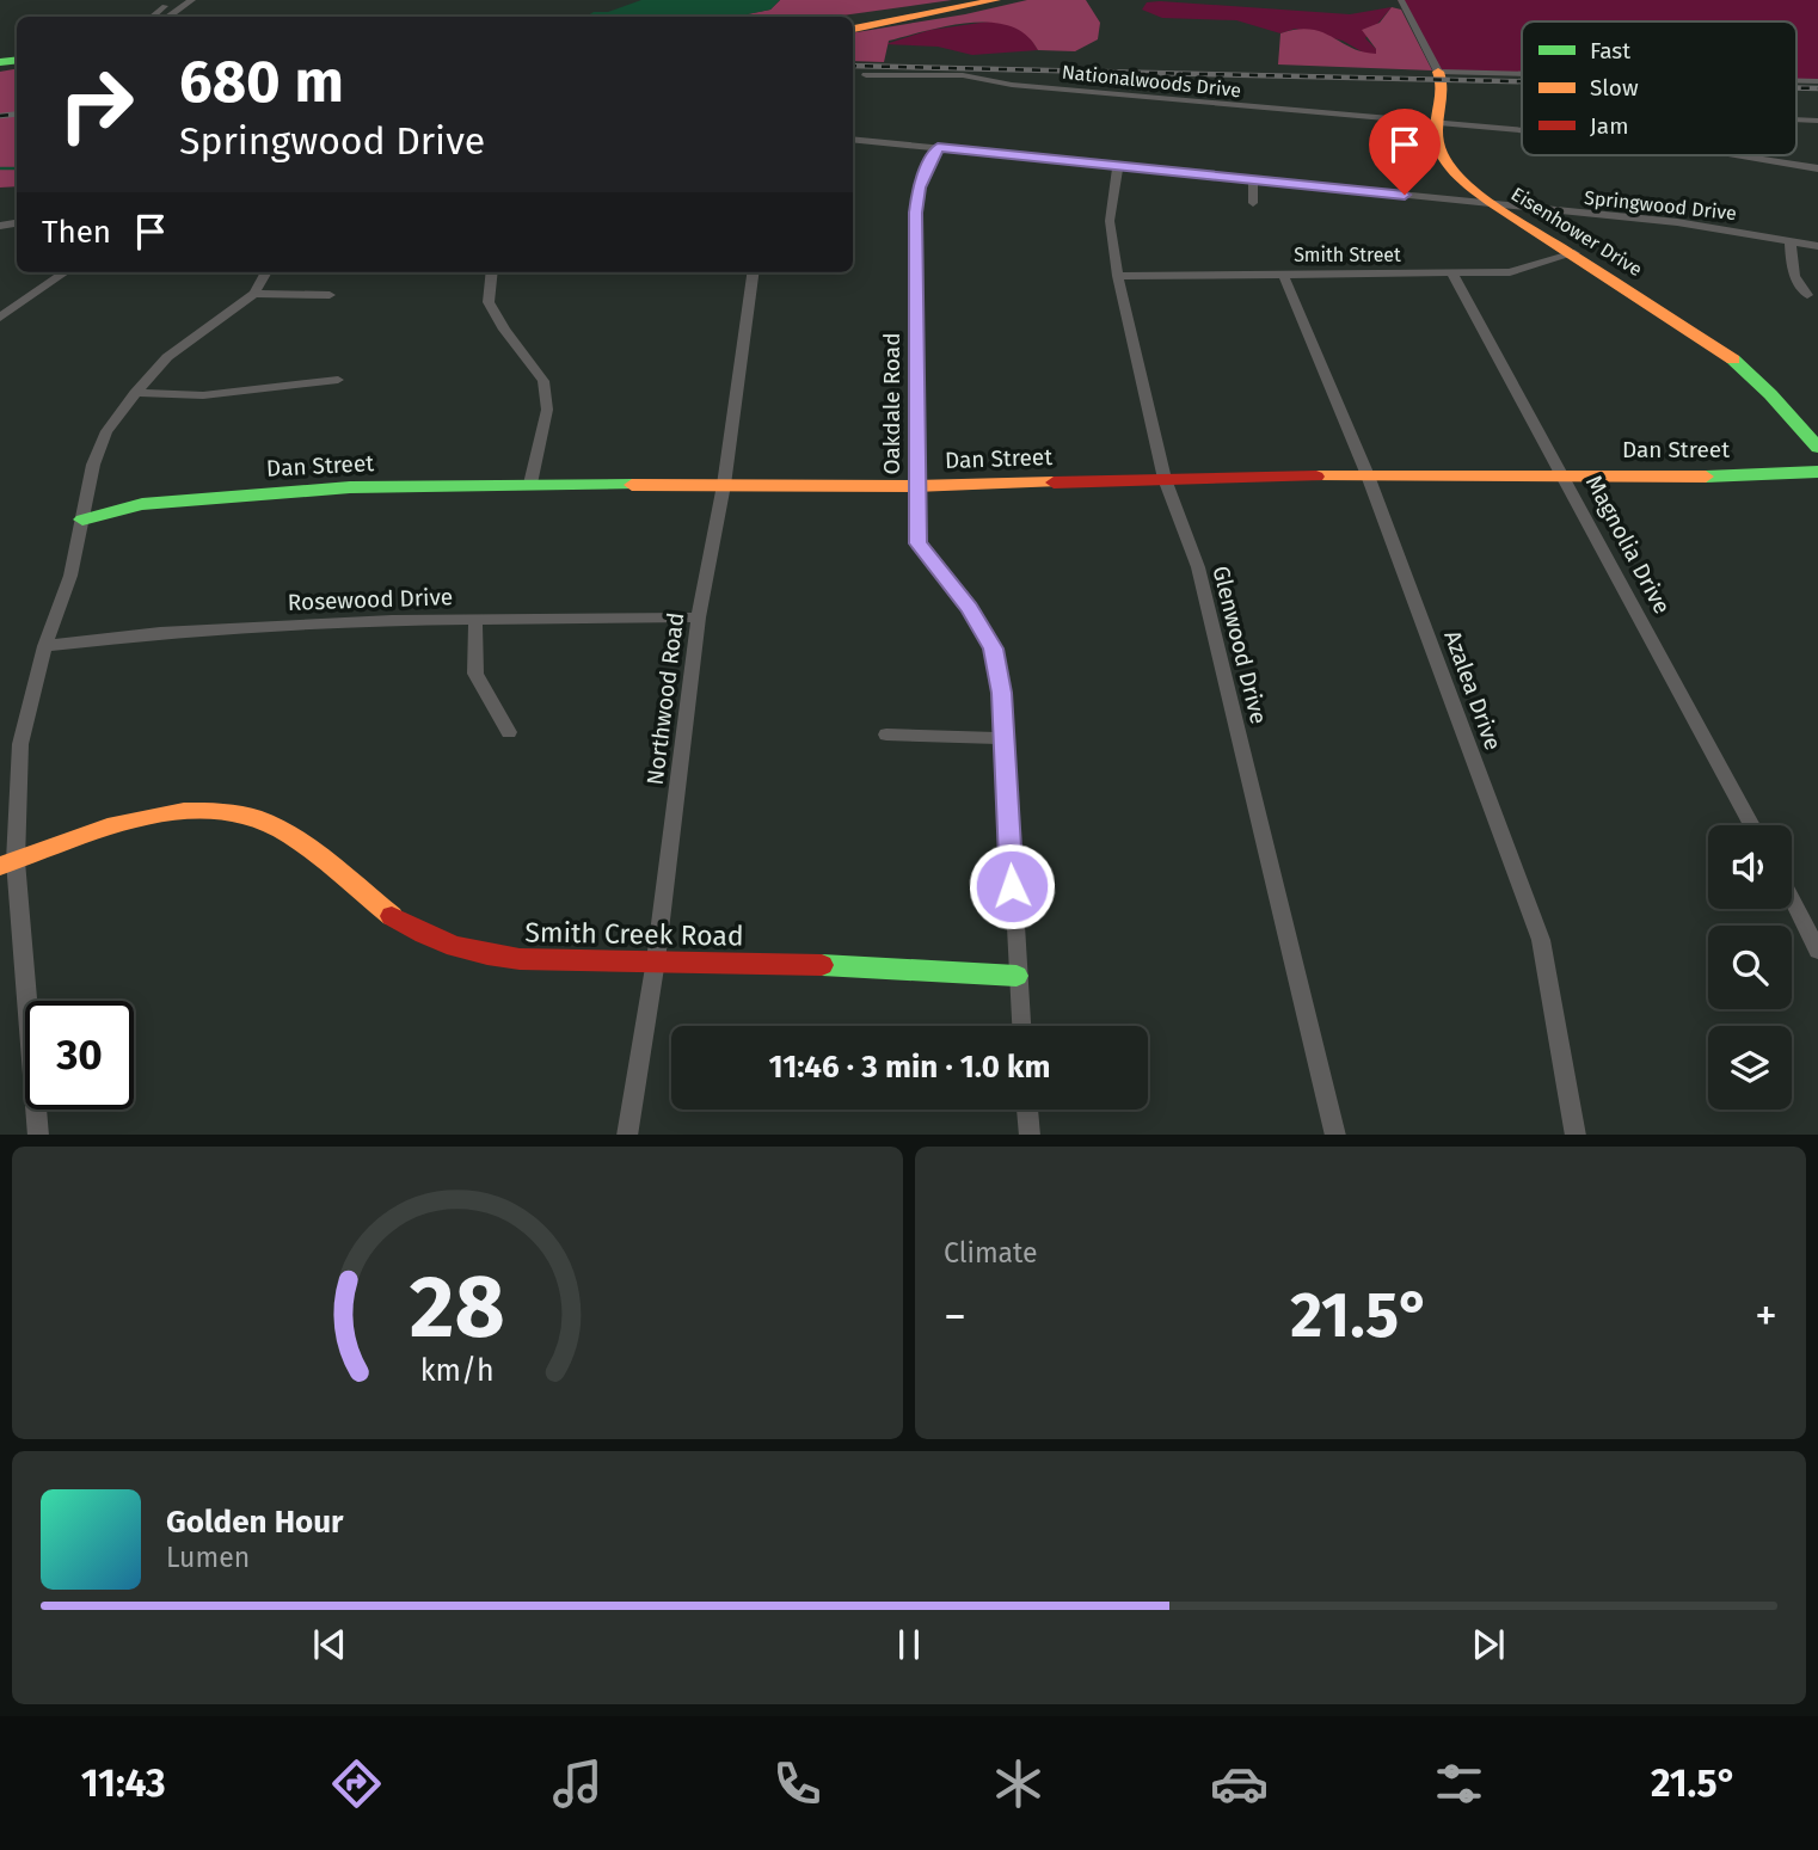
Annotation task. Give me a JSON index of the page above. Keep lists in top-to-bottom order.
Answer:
{
  "streets": {
    "street": [
      "Nationalwoods Drive",
      "Springwood Drive",
      "Eisenhower Drive",
      "Smith Street",
      "Oakdale Road",
      "Dan Street",
      "Magnolia Drive",
      "Rosewood Drive",
      "Glenwood Drive",
      "Azalea Drive",
      "Northwood Road",
      "Smith Creek Road"
    ]
  },
  "crossings": [
    ["Nationalwoods Drive", "Eisenhower Drive"],
    ["Springwood Drive", "Eisenhower Drive"],
    ["Springwood Drive", "Oakdale Road"],
    ["Springwood Drive", "Glenwood Drive"],
    ["Eisenhower Drive", "Smith Street"],
    ["Smith Street", "Magnolia Drive"],
    ["Smith Street", "Glenwood Drive"],
    ["Smith Street", "Azalea Drive"],
    ["Oakdale Road", "Dan Street"],
    ["Oakdale Road", "Smith Creek Road"],
    ["Dan Street", "Magnolia Drive"],
    ["Dan Street", "Glenwood Drive"],
    ["Dan Street", "Azalea Drive"],
    ["Dan Street", "Northwood Road"],
    ["Rosewood Drive", "Northwood Road"],
    ["Northwood Road", "Smith Creek Road"]
  ],
  "legend": ["Fast", "Slow", "Jam"],
  "page": {
    "turn": ["680 m", "Springwood Drive"],
    "then": "Then",
    "limit": "30",
    "trip": "11:46 · 3 min · 1.0 km",
    "tile": "Climate",
    "heat": ["−", "21.5°", "+"],
    "song": ["Golden Hour", "Lumen"],
    "tabs": ["11:43", "21.5°"],
    "gauge": ["28", "km/h"]
  }
}
